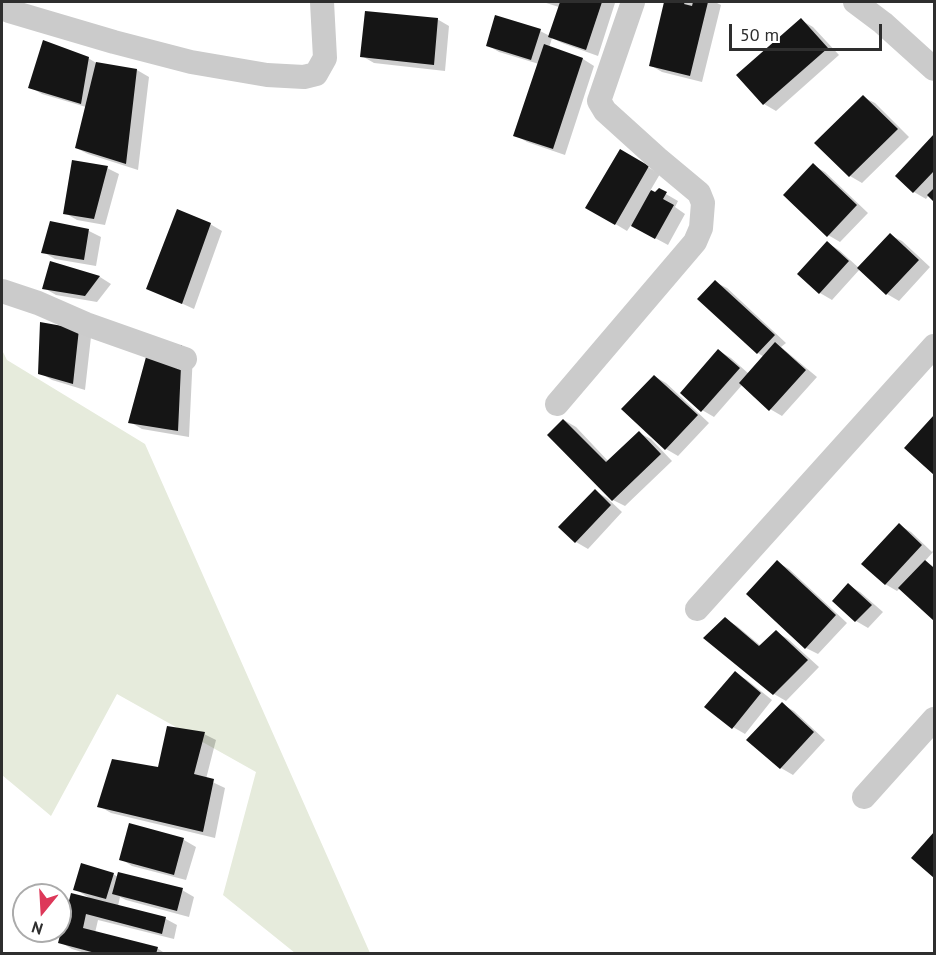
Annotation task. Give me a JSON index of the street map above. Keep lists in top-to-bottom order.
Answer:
{
  "scale_bar": "50 m",
  "north": "bottom"
}
